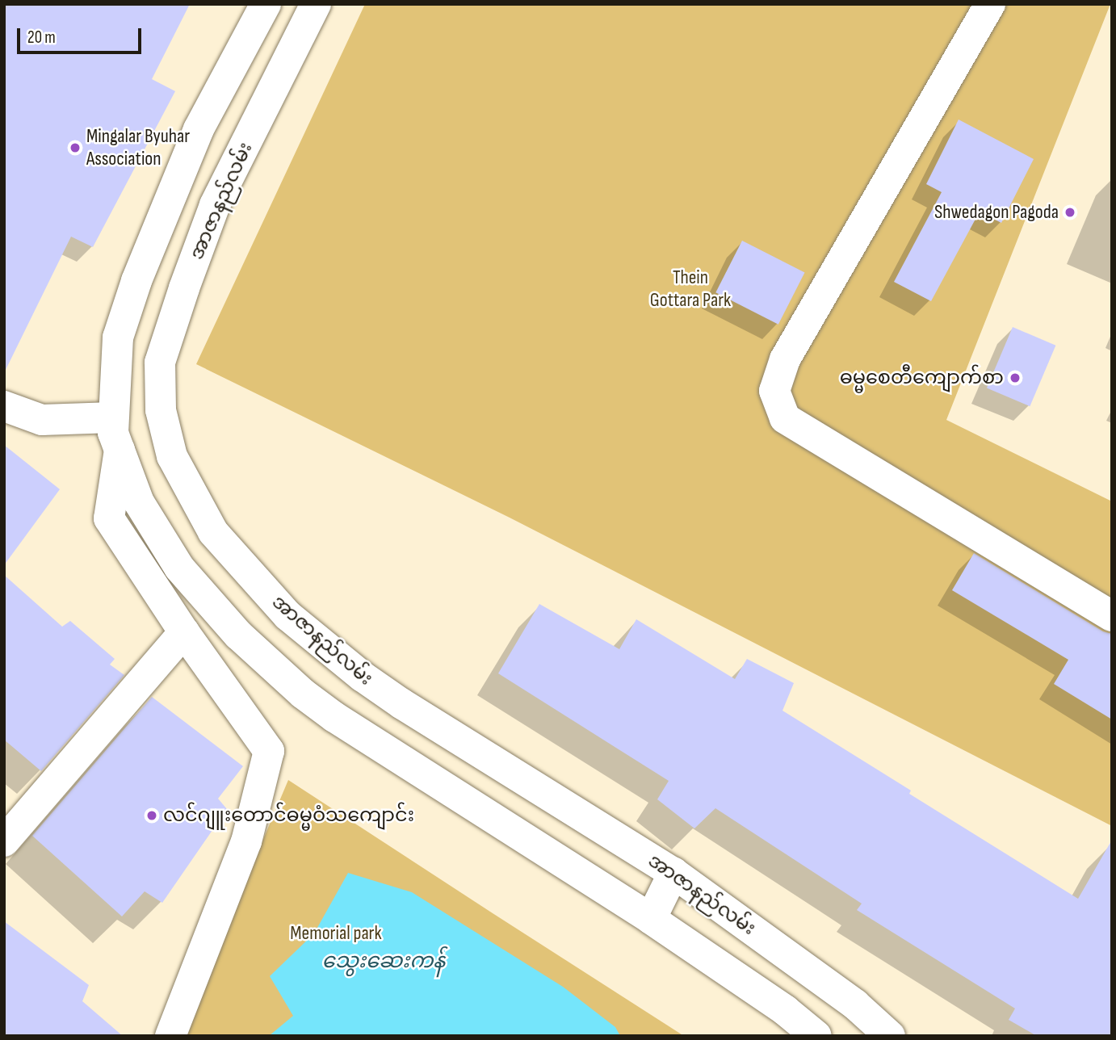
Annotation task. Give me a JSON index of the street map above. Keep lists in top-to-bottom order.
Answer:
{
  "streets": {
    "main road": ["အာဇာနည်လမ်း"]
  },
  "water": ["သွေးဆေးကန်"],
  "parks": ["Thein Gottara Park", "Memorial park"],
  "places": [
    "Mingalar Byuhar Association",
    "Shwedagon Pagoda",
    "ဓမ္မစေတီကျောက်စာ",
    "လင်ဂျူးတောင်ဓမ္မဝံသကျောင်း"
  ],
  "scale_bar": "20 m"
}
